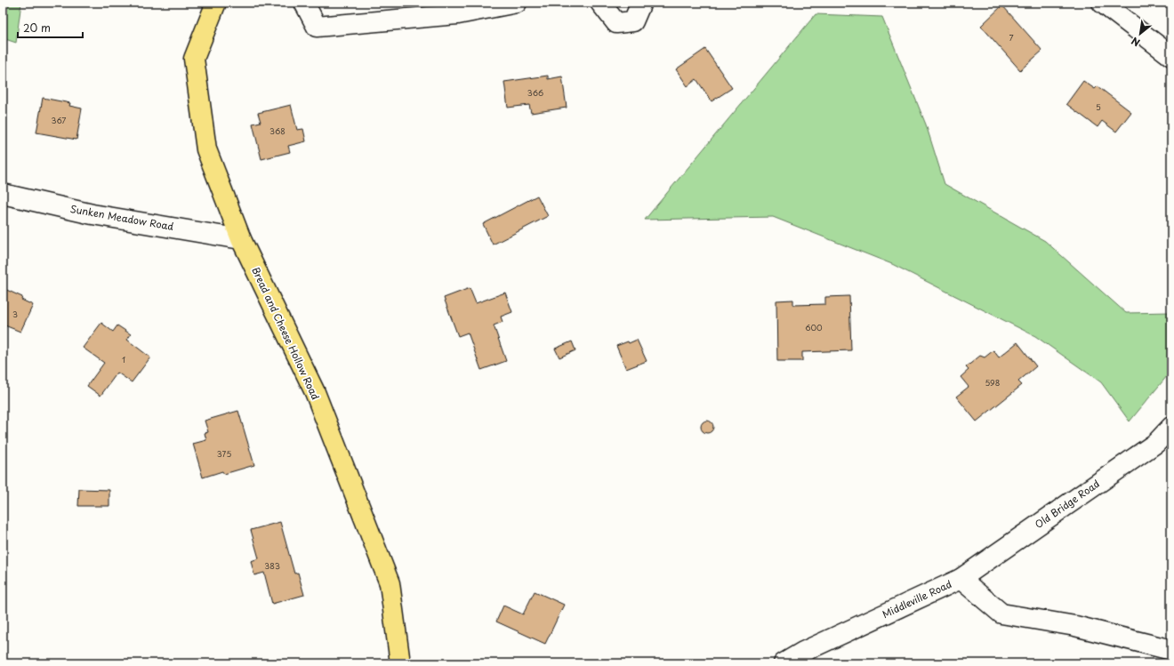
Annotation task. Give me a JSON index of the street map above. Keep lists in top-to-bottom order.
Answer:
{
  "streets": {
    "main road": ["Bread and Cheese Hollow Road"],
    "street": ["Sunken Meadow Road", "Old Bridge Road", "Middleville Road"]
  },
  "crossings": [
    ["Sunken Meadow Road", "Bread and Cheese Hollow Road"],
    ["Old Bridge Road", "Middleville Road"]
  ],
  "house_numbers": [
    "7",
    "366",
    "5",
    "367",
    "368",
    "3",
    "600",
    "1",
    "598",
    "375",
    "383"
  ],
  "scale_bar": "20 m",
  "north": "bottom left"
}
